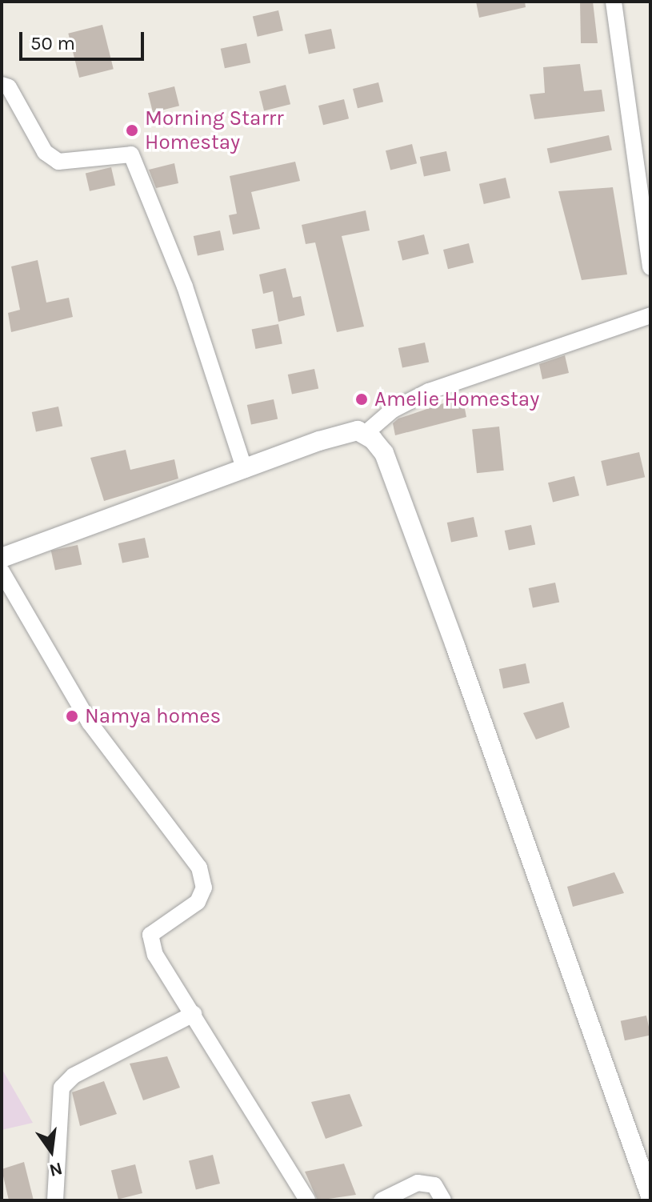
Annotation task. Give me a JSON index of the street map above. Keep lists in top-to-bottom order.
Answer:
{
  "places": ["Morning Starrr Homestay", "Amelie Homestay", "Namya homes"],
  "scale_bar": "50 m",
  "north": "bottom"
}
